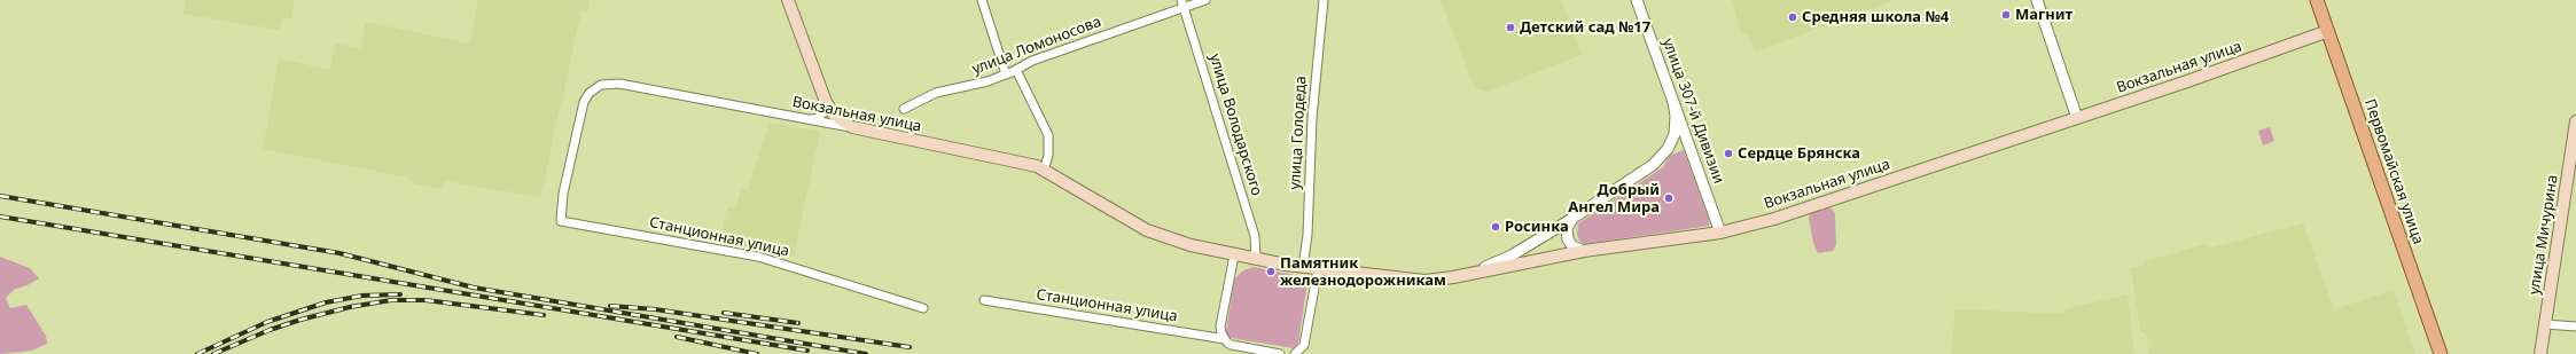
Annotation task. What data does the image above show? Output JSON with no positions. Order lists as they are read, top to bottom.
{
  "streets": {
    "main road": ["Вокзальная улица", "Первомайская улица", "улица Мичурина"],
    "street": [
      "улица Ломоносова",
      "улица 307-й Дивизии",
      "улица Володарского",
      "улица Голодеда",
      "Станционная улица"
    ]
  },
  "crossings": [
    ["улица Ломоносова", "улица Володарского"],
    ["Вокзальная улица", "улица 307-й Дивизии"],
    ["Вокзальная улица", "улица Володарского"],
    ["Вокзальная улица", "улица Голодеда"],
    ["Вокзальная улица", "Первомайская улица"],
    ["Вокзальная улица", "Станционная улица"]
  ],
  "places": [
    "Магнит",
    "Средняя школа №4",
    "Детский сад №17",
    "Сердце Брянска",
    "Добрый Ангел Мира",
    "Росинка",
    "Памятник железнодорожникам"
  ]
}
